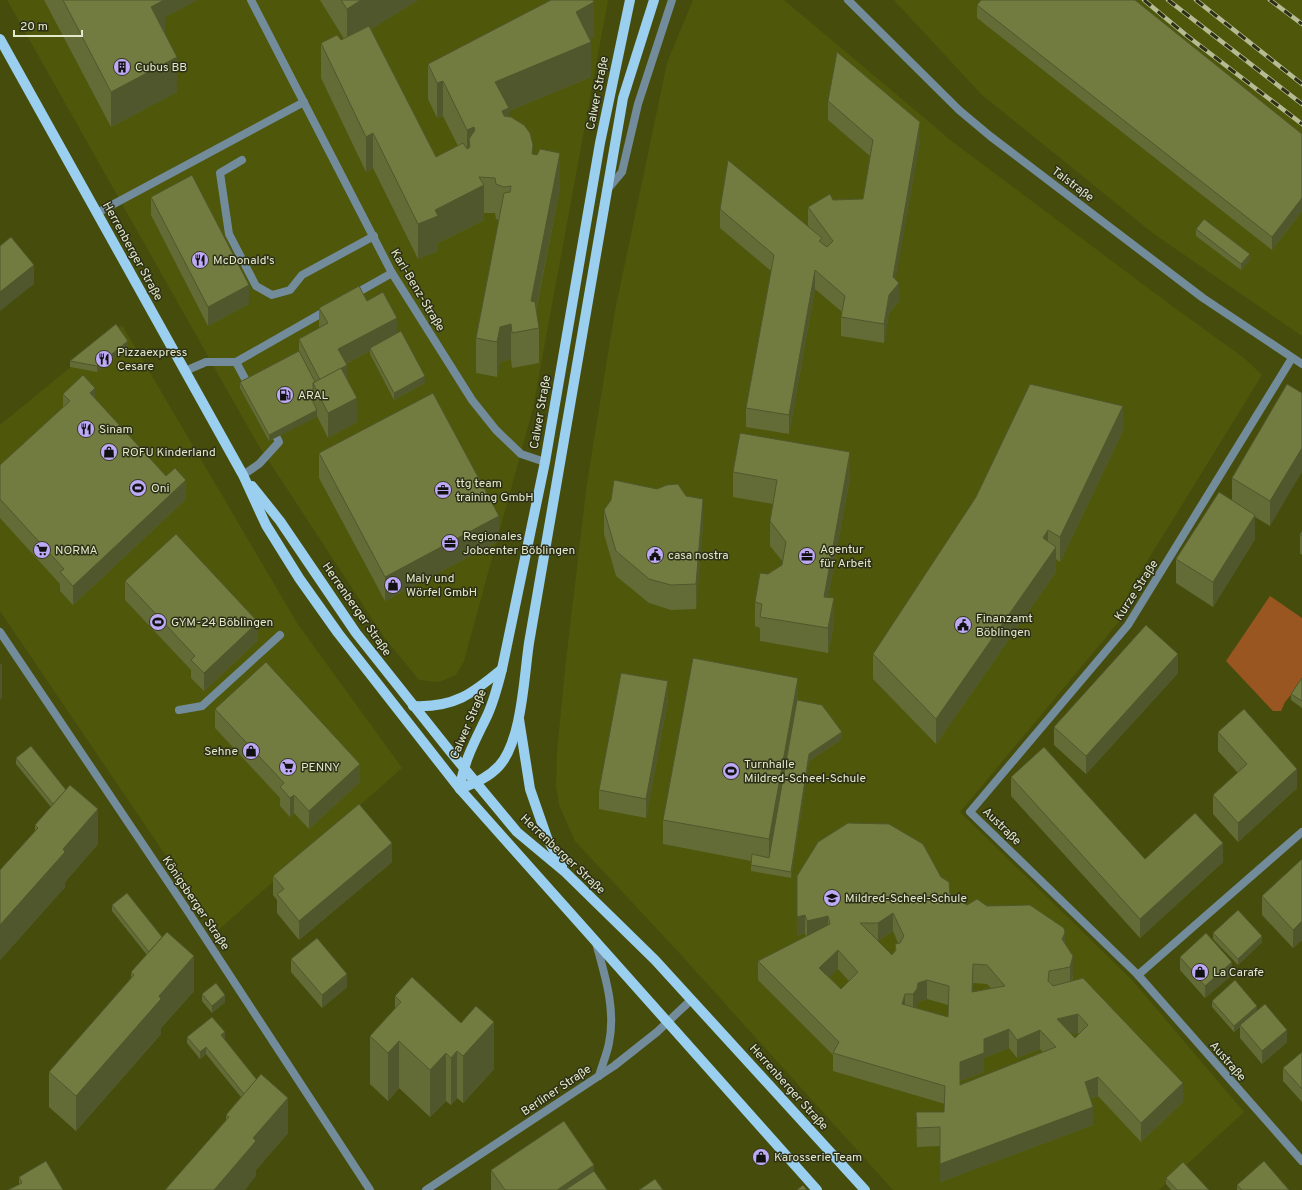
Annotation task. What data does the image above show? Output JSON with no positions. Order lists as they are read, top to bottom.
{
  "streets": {
    "main road": ["Calwer Straße", "Herrenberger Straße"],
    "street": [
      "Talstraße",
      "Karl-Benz-Straße",
      "Kurze Straße",
      "Austraße",
      "Königsberger Straße",
      "Berliner Straße"
    ]
  },
  "crossings": [
    ["Calwer Straße", "Herrenberger Straße"],
    ["Calwer Straße", "Karl-Benz-Straße"],
    ["Talstraße", "Kurze Straße"],
    ["Herrenberger Straße", "Berliner Straße"],
    ["Kurze Straße", "Austraße"]
  ],
  "places": {
    "building": ["Cubus BB"],
    "restaurant": ["McDonald's", "Pizzaexpress Cesare", "Sinam"],
    "fuel station": ["ARAL"],
    "shop": [
      "ROFU Kinderland",
      "Maly und Wörfel GmbH",
      "Sehne",
      "La Carafe",
      "Karosserie Team"
    ],
    "sports": ["Oni", "GYM-24 Böblingen", "Turnhalle Mildred-Scheel-Schule"],
    "office": ["ttg team training GmbH", "Regionales Jobcenter Böblingen", "Agentur für Arbeit"],
    "supermarket": ["NORMA", "PENNY"],
    "public building": ["casa nostra", "Finanzamt Böblingen"],
    "school or university": ["Mildred-Scheel-Schule"]
  },
  "scale_bar": "20 m"
}
